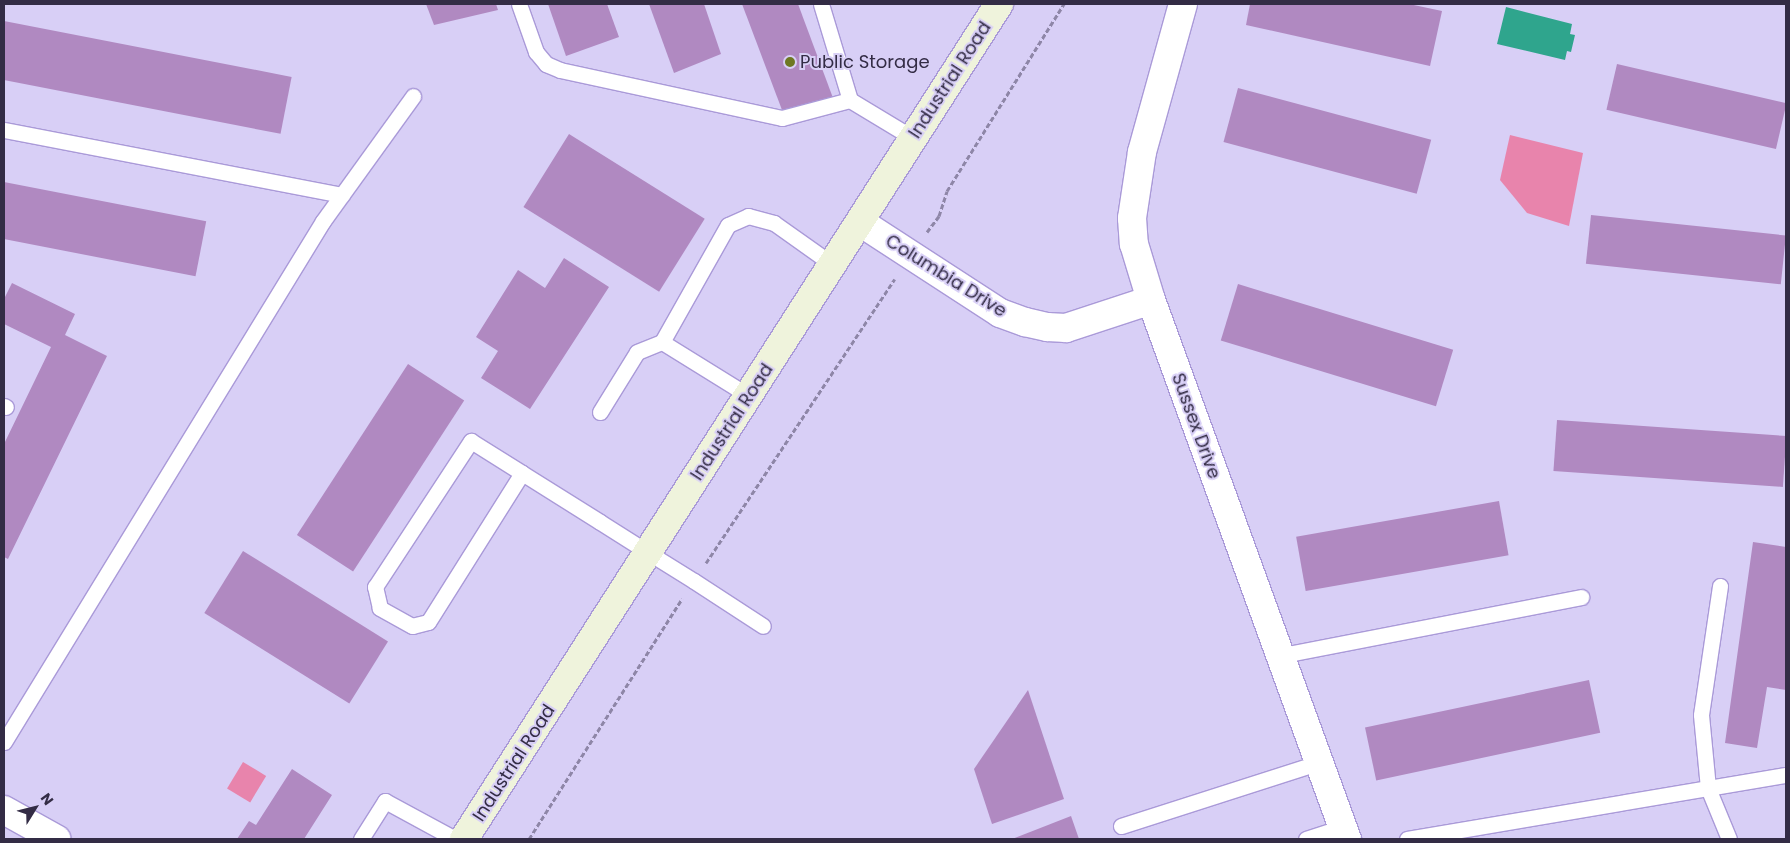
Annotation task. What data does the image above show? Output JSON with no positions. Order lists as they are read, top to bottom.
{
  "streets": {
    "main road": ["Industrial Road"],
    "street": ["Columbia Drive", "Sussex Drive"]
  },
  "crossings": [
    ["Industrial Road", "Columbia Drive"],
    ["Columbia Drive", "Sussex Drive"]
  ],
  "places": ["Public Storage"],
  "north": "top right"
}
